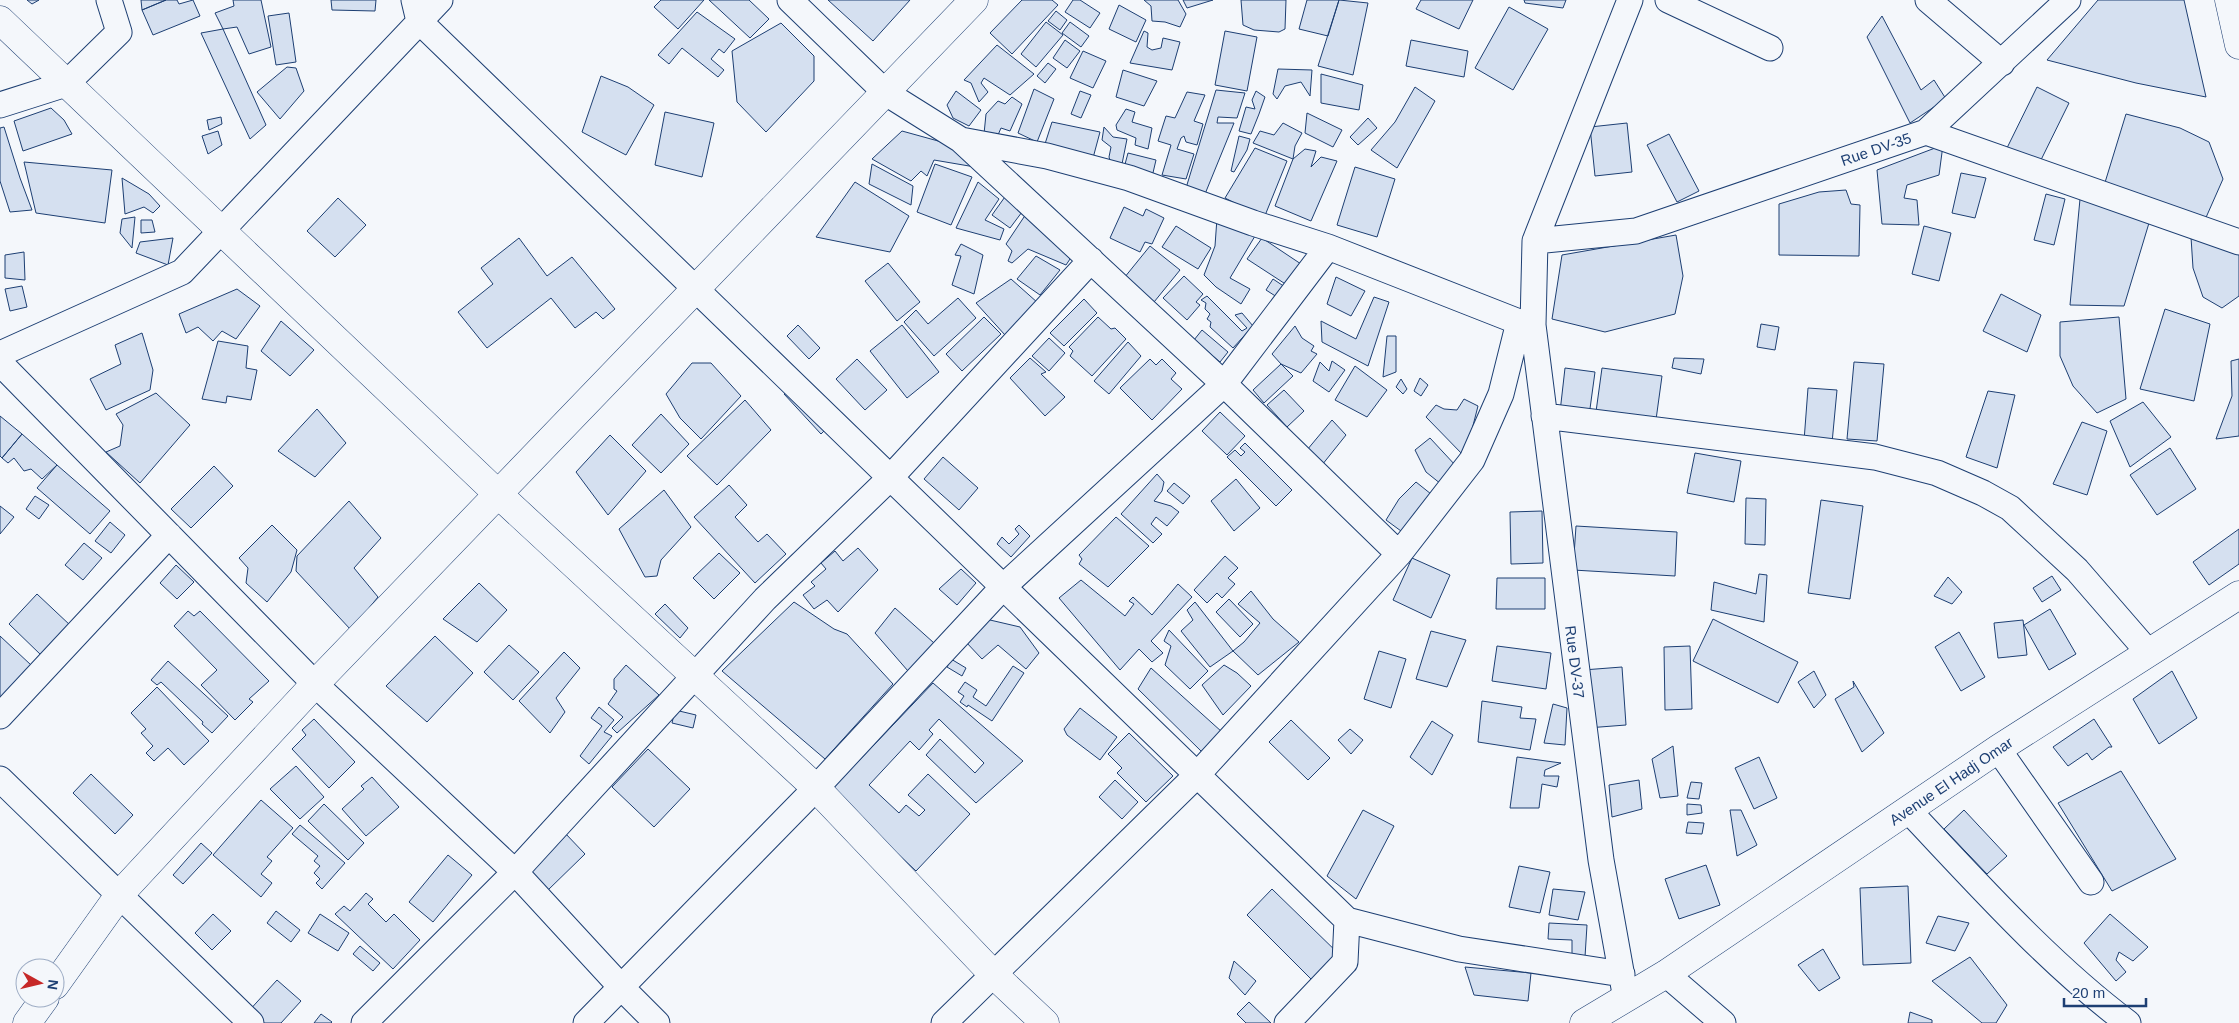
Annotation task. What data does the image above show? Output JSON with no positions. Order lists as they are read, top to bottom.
{
  "streets": {
    "street": ["Rue DV-35", "Rue DV-37", "Avenue El Hadj Omar"]
  },
  "crossings": [
    ["Rue DV-37", "Avenue El Hadj Omar"]
  ],
  "scale_bar": "20 m",
  "north": "right"
}
